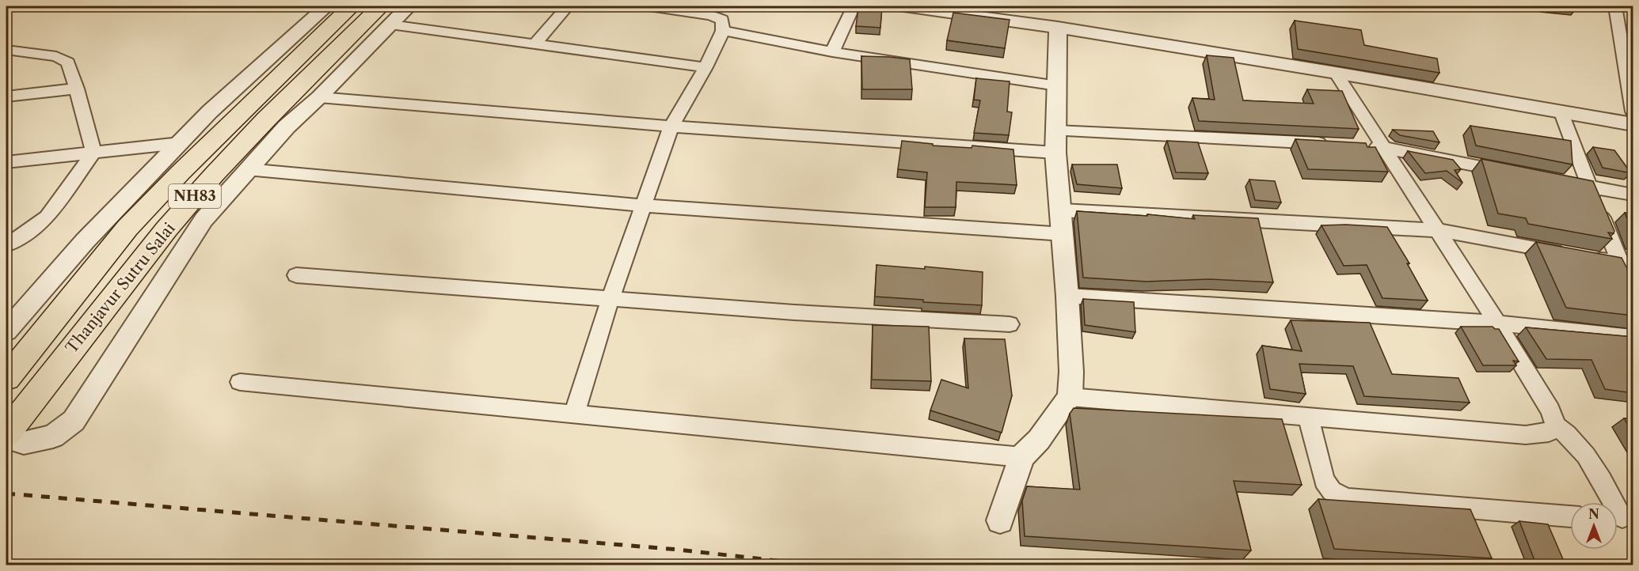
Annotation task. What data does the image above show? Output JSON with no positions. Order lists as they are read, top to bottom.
{
  "streets": {
    "highway": ["NH83", "Thanjavur Sutru Salai"]
  },
  "north": "top"
}
